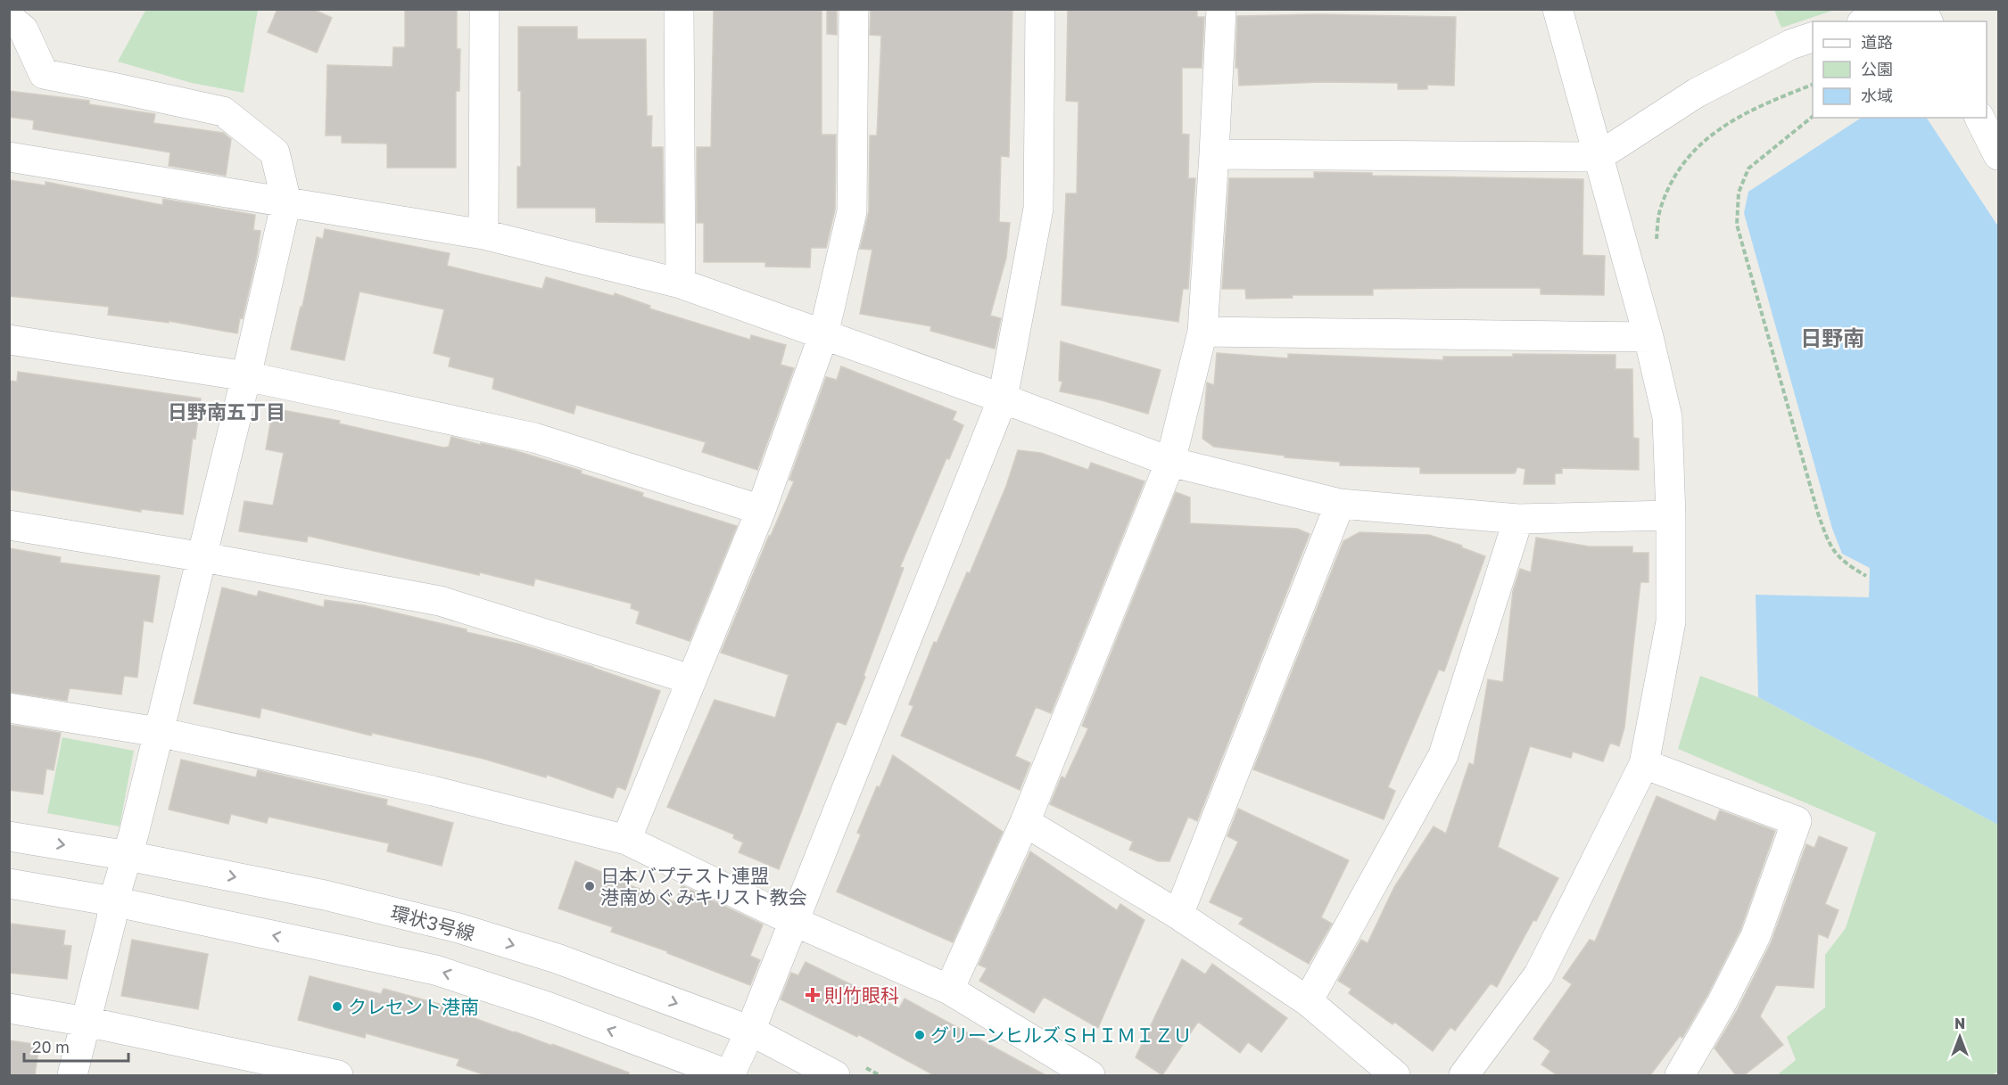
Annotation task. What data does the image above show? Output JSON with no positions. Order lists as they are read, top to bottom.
{
  "streets": {
    "street": ["環状3号線"]
  },
  "districts": ["日野南", "日野南五丁目"],
  "places": {
    "other": ["日本バプテスト連盟 港南めぐみキリスト教会", "クレセント港南", "グリーンヒルズＳＨＩＭＩＺＵ"],
    "health": ["則竹眼科"]
  },
  "legend": ["道路", "公園", "水域"],
  "scale_bar": "20 m",
  "north": "top"
}
